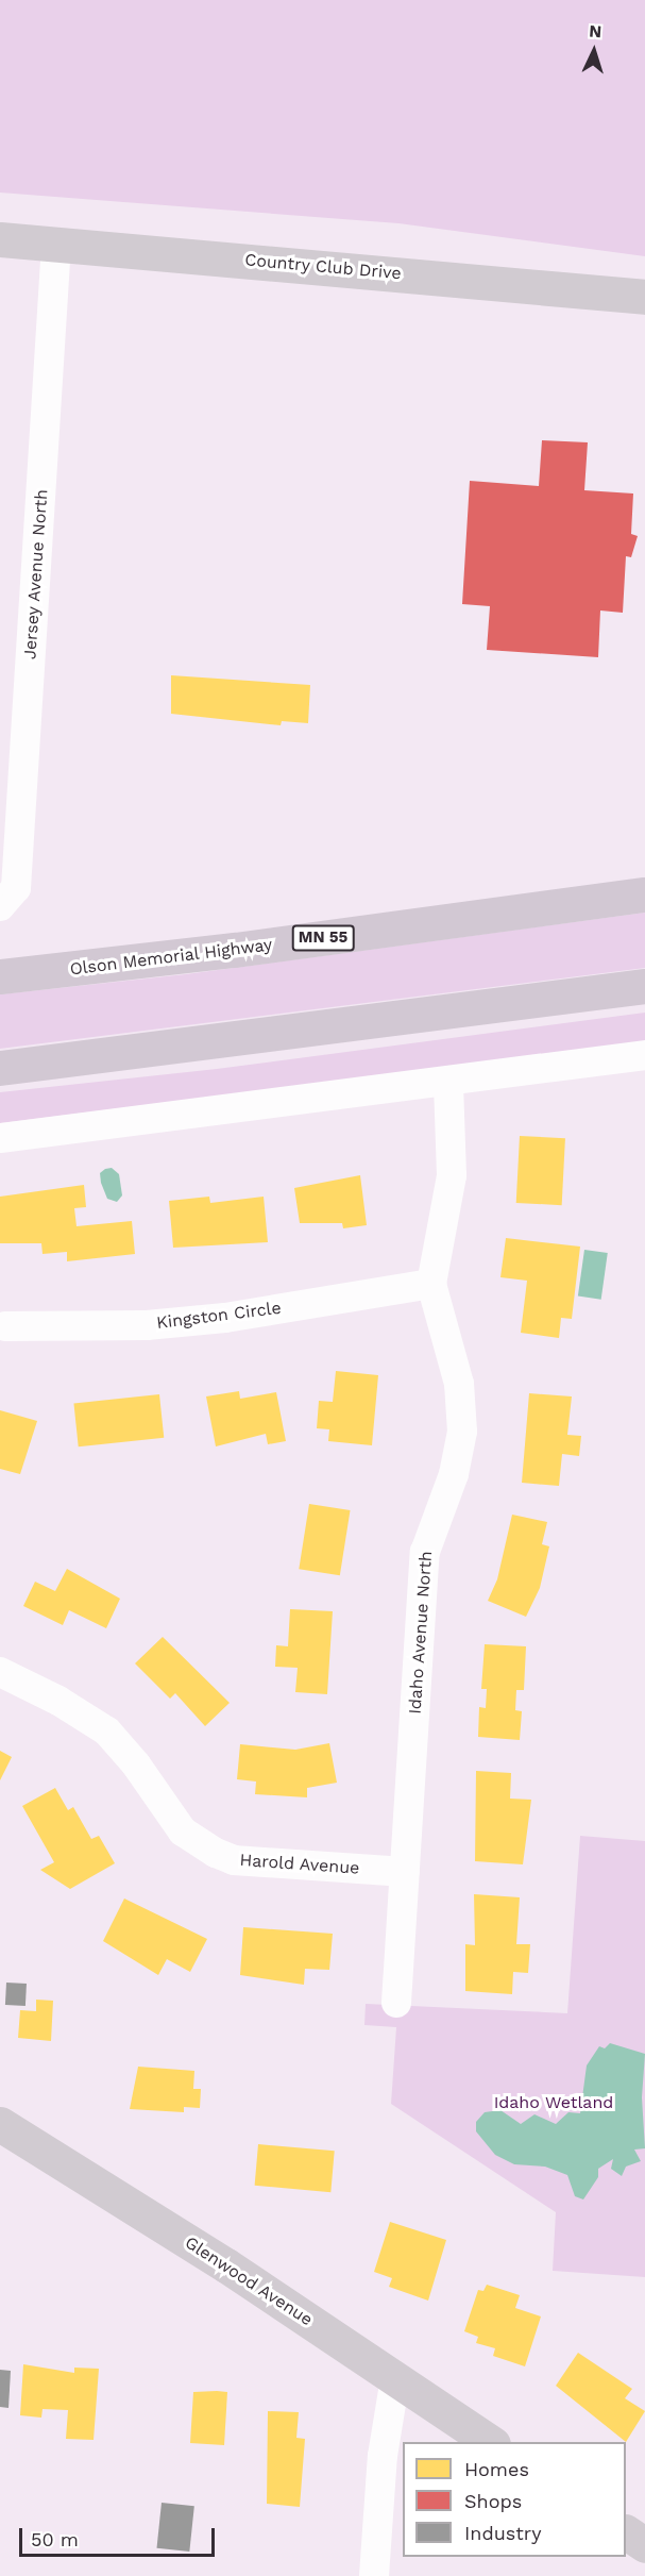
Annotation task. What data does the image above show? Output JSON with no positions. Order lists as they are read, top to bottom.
{
  "streets": {
    "highway": ["MN 55", "Olson Memorial Highway"],
    "street": [
      "Country Club Drive",
      "Jersey Avenue North",
      "Kingston Circle",
      "Idaho Avenue North",
      "Harold Avenue",
      "Glenwood Avenue"
    ]
  },
  "crossings": [
    ["Country Club Drive", "Jersey Avenue North"],
    ["Kingston Circle", "Idaho Avenue North"],
    ["Idaho Avenue North", "Harold Avenue"]
  ],
  "parks": ["Idaho Wetland"],
  "legend": ["Homes", "Shops", "Industry"],
  "scale_bar": "50 m",
  "north": "top"
}
